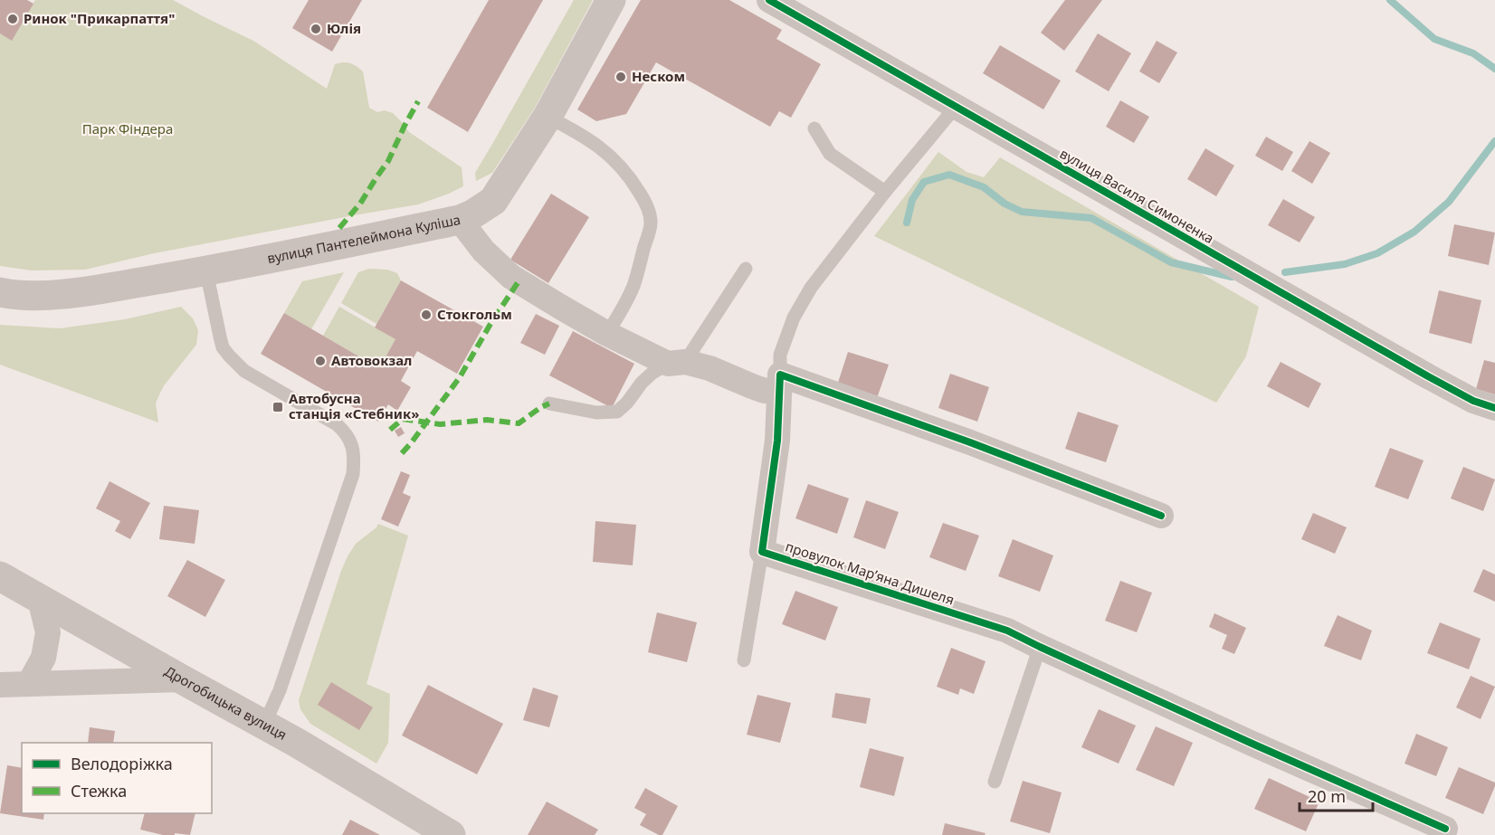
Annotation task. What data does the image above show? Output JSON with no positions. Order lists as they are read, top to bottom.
{
  "streets": {
    "street": [
      "вулиця Василя Симоненка",
      "вулиця Пантелеймона Куліша",
      "провулок Марʼяна Дишеля",
      "Дрогобицька вулиця"
    ]
  },
  "parks": ["Парк Фіндера"],
  "places": {
    "other": [
      "Ринок \"Прикарпаття\"",
      "Юлія",
      "Неском",
      "Стокгольм",
      "Автовокзал"
    ],
    "transit": ["Автобусна станція «Стебник»"]
  },
  "legend": ["Велодоріжка", "Стежка"],
  "scale_bar": "20 m"
}
